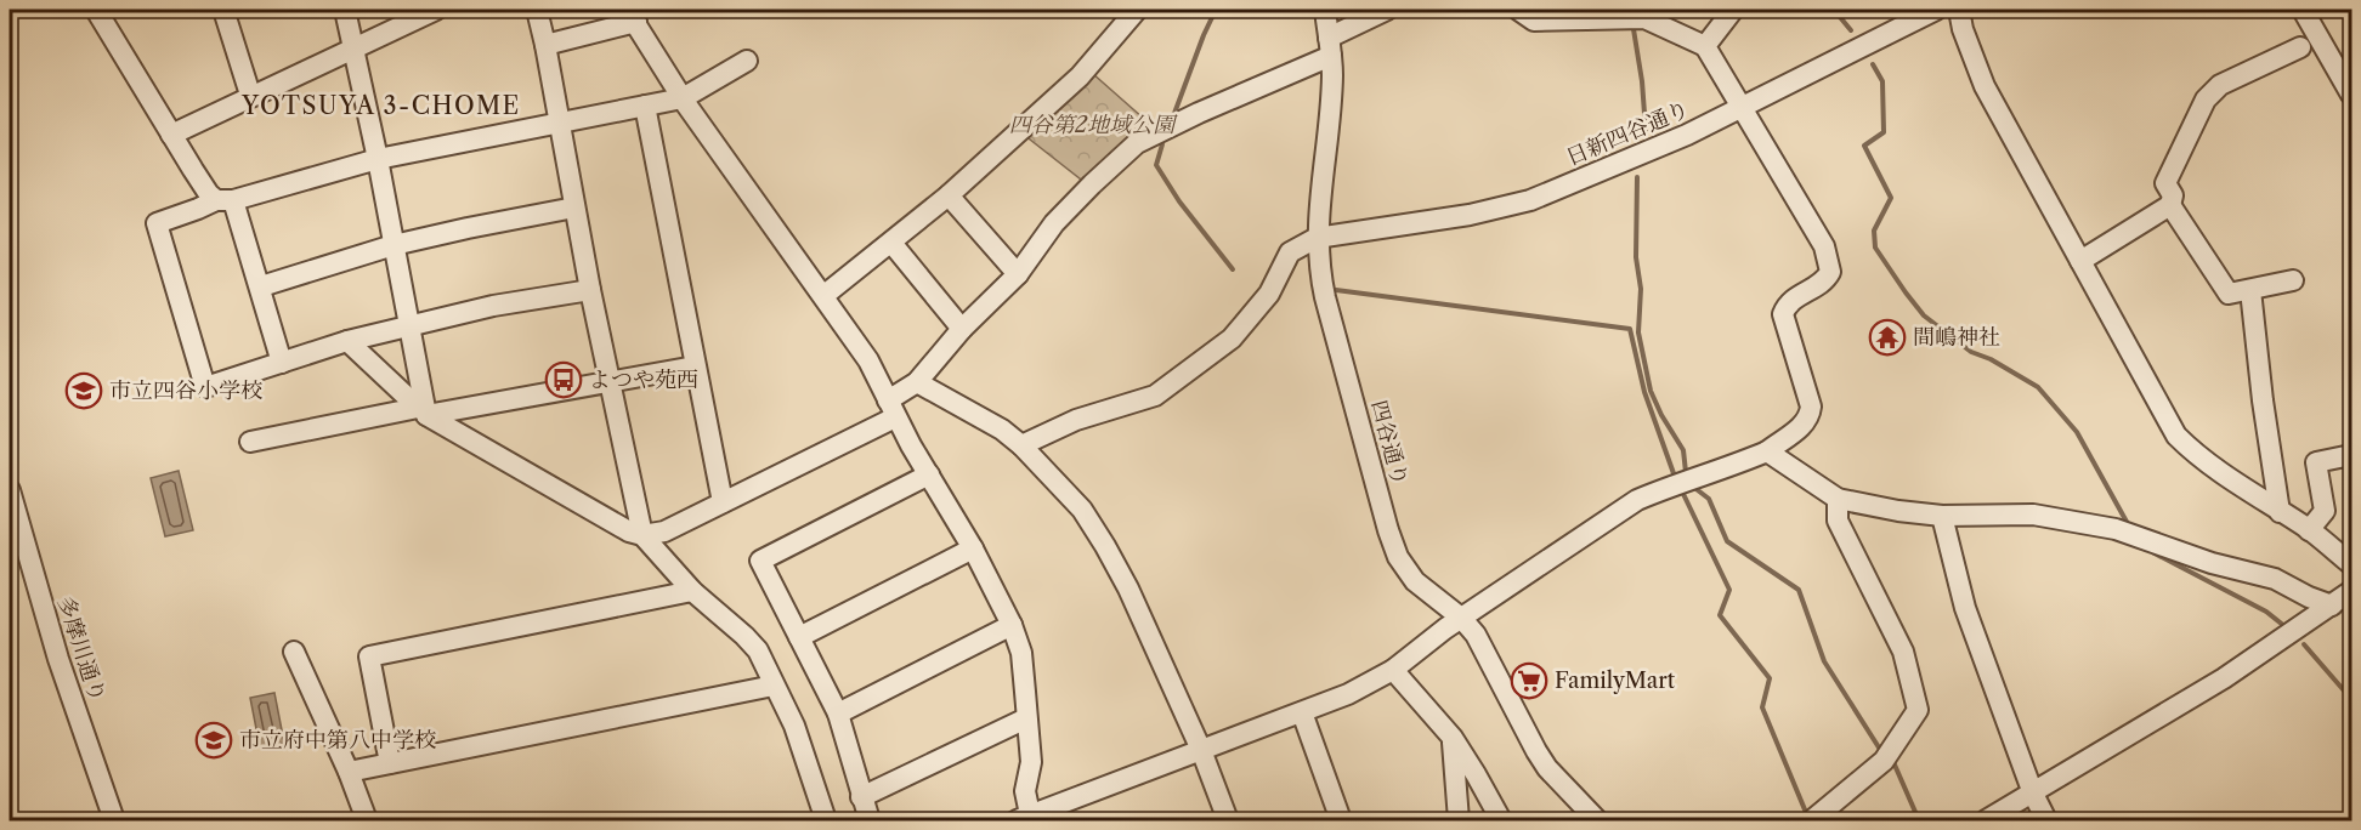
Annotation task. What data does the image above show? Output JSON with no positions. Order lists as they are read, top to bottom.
{
  "streets": {
    "street": ["日新四谷通り", "四谷通り", "多摩川通り"]
  },
  "crossings": [
    ["日新四谷通り", "四谷通り"]
  ],
  "districts": ["YOTSUYA 3-CHOME"],
  "parks": ["四谷第2地域公園"],
  "places": {
    "temple": ["間嶋神社"],
    "bus stop": ["よつや苑西"],
    "school or university": ["市立四谷小学校", "市立府中第八中学校"],
    "supermarket": ["FamilyMart"]
  }
}
